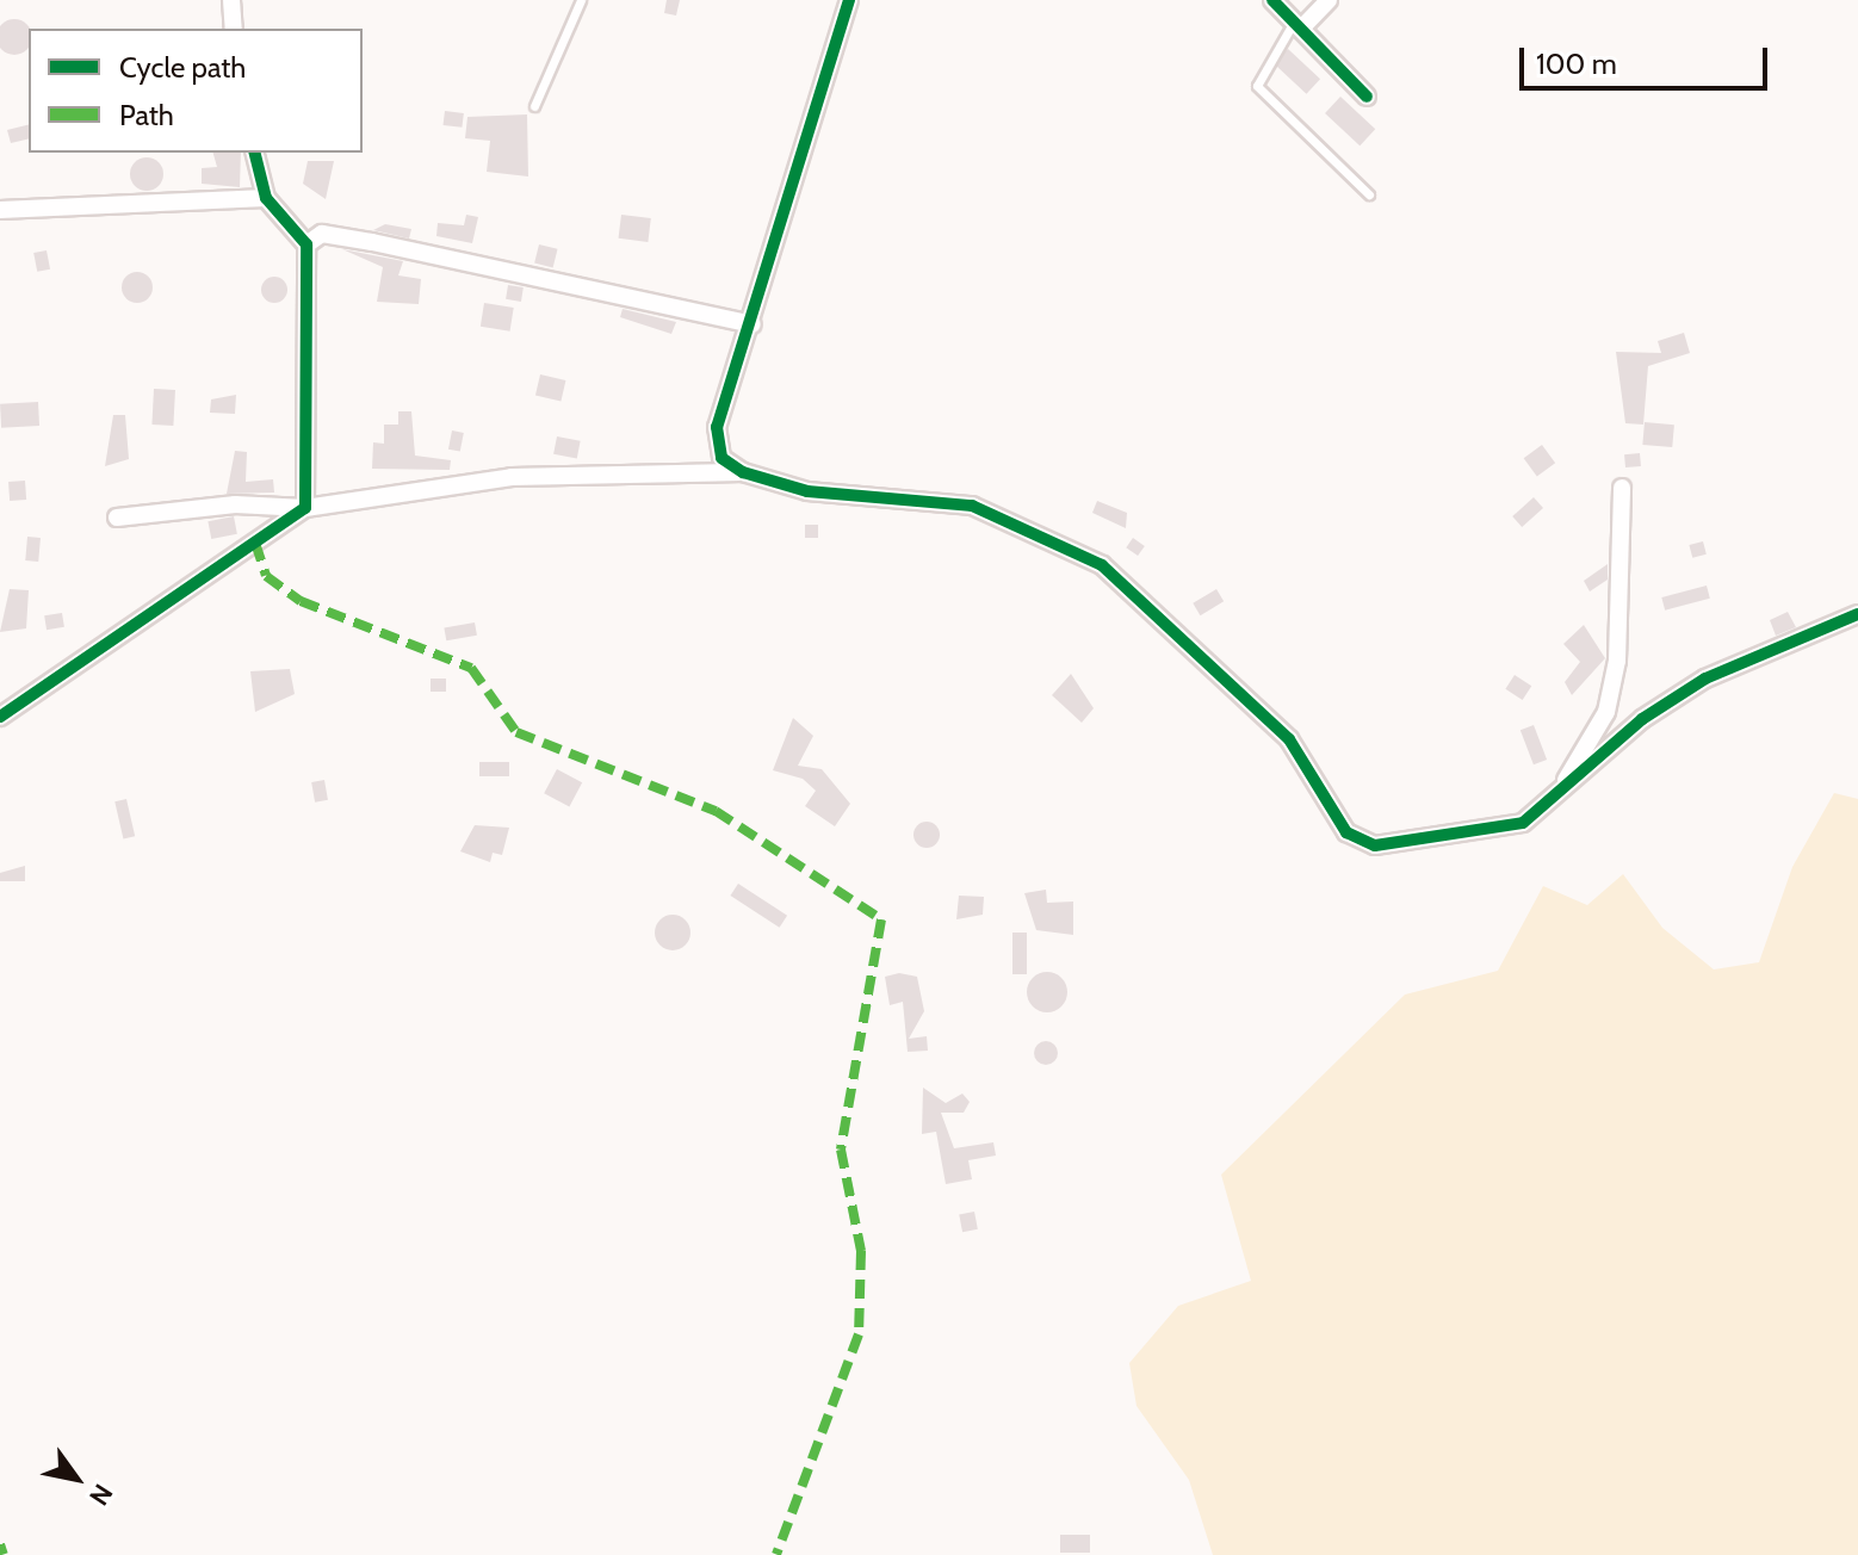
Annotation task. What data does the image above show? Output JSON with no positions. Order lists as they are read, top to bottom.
{
  "legend": ["Cycle path", "Path"],
  "scale_bar": "100 m",
  "north": "bottom right"
}
